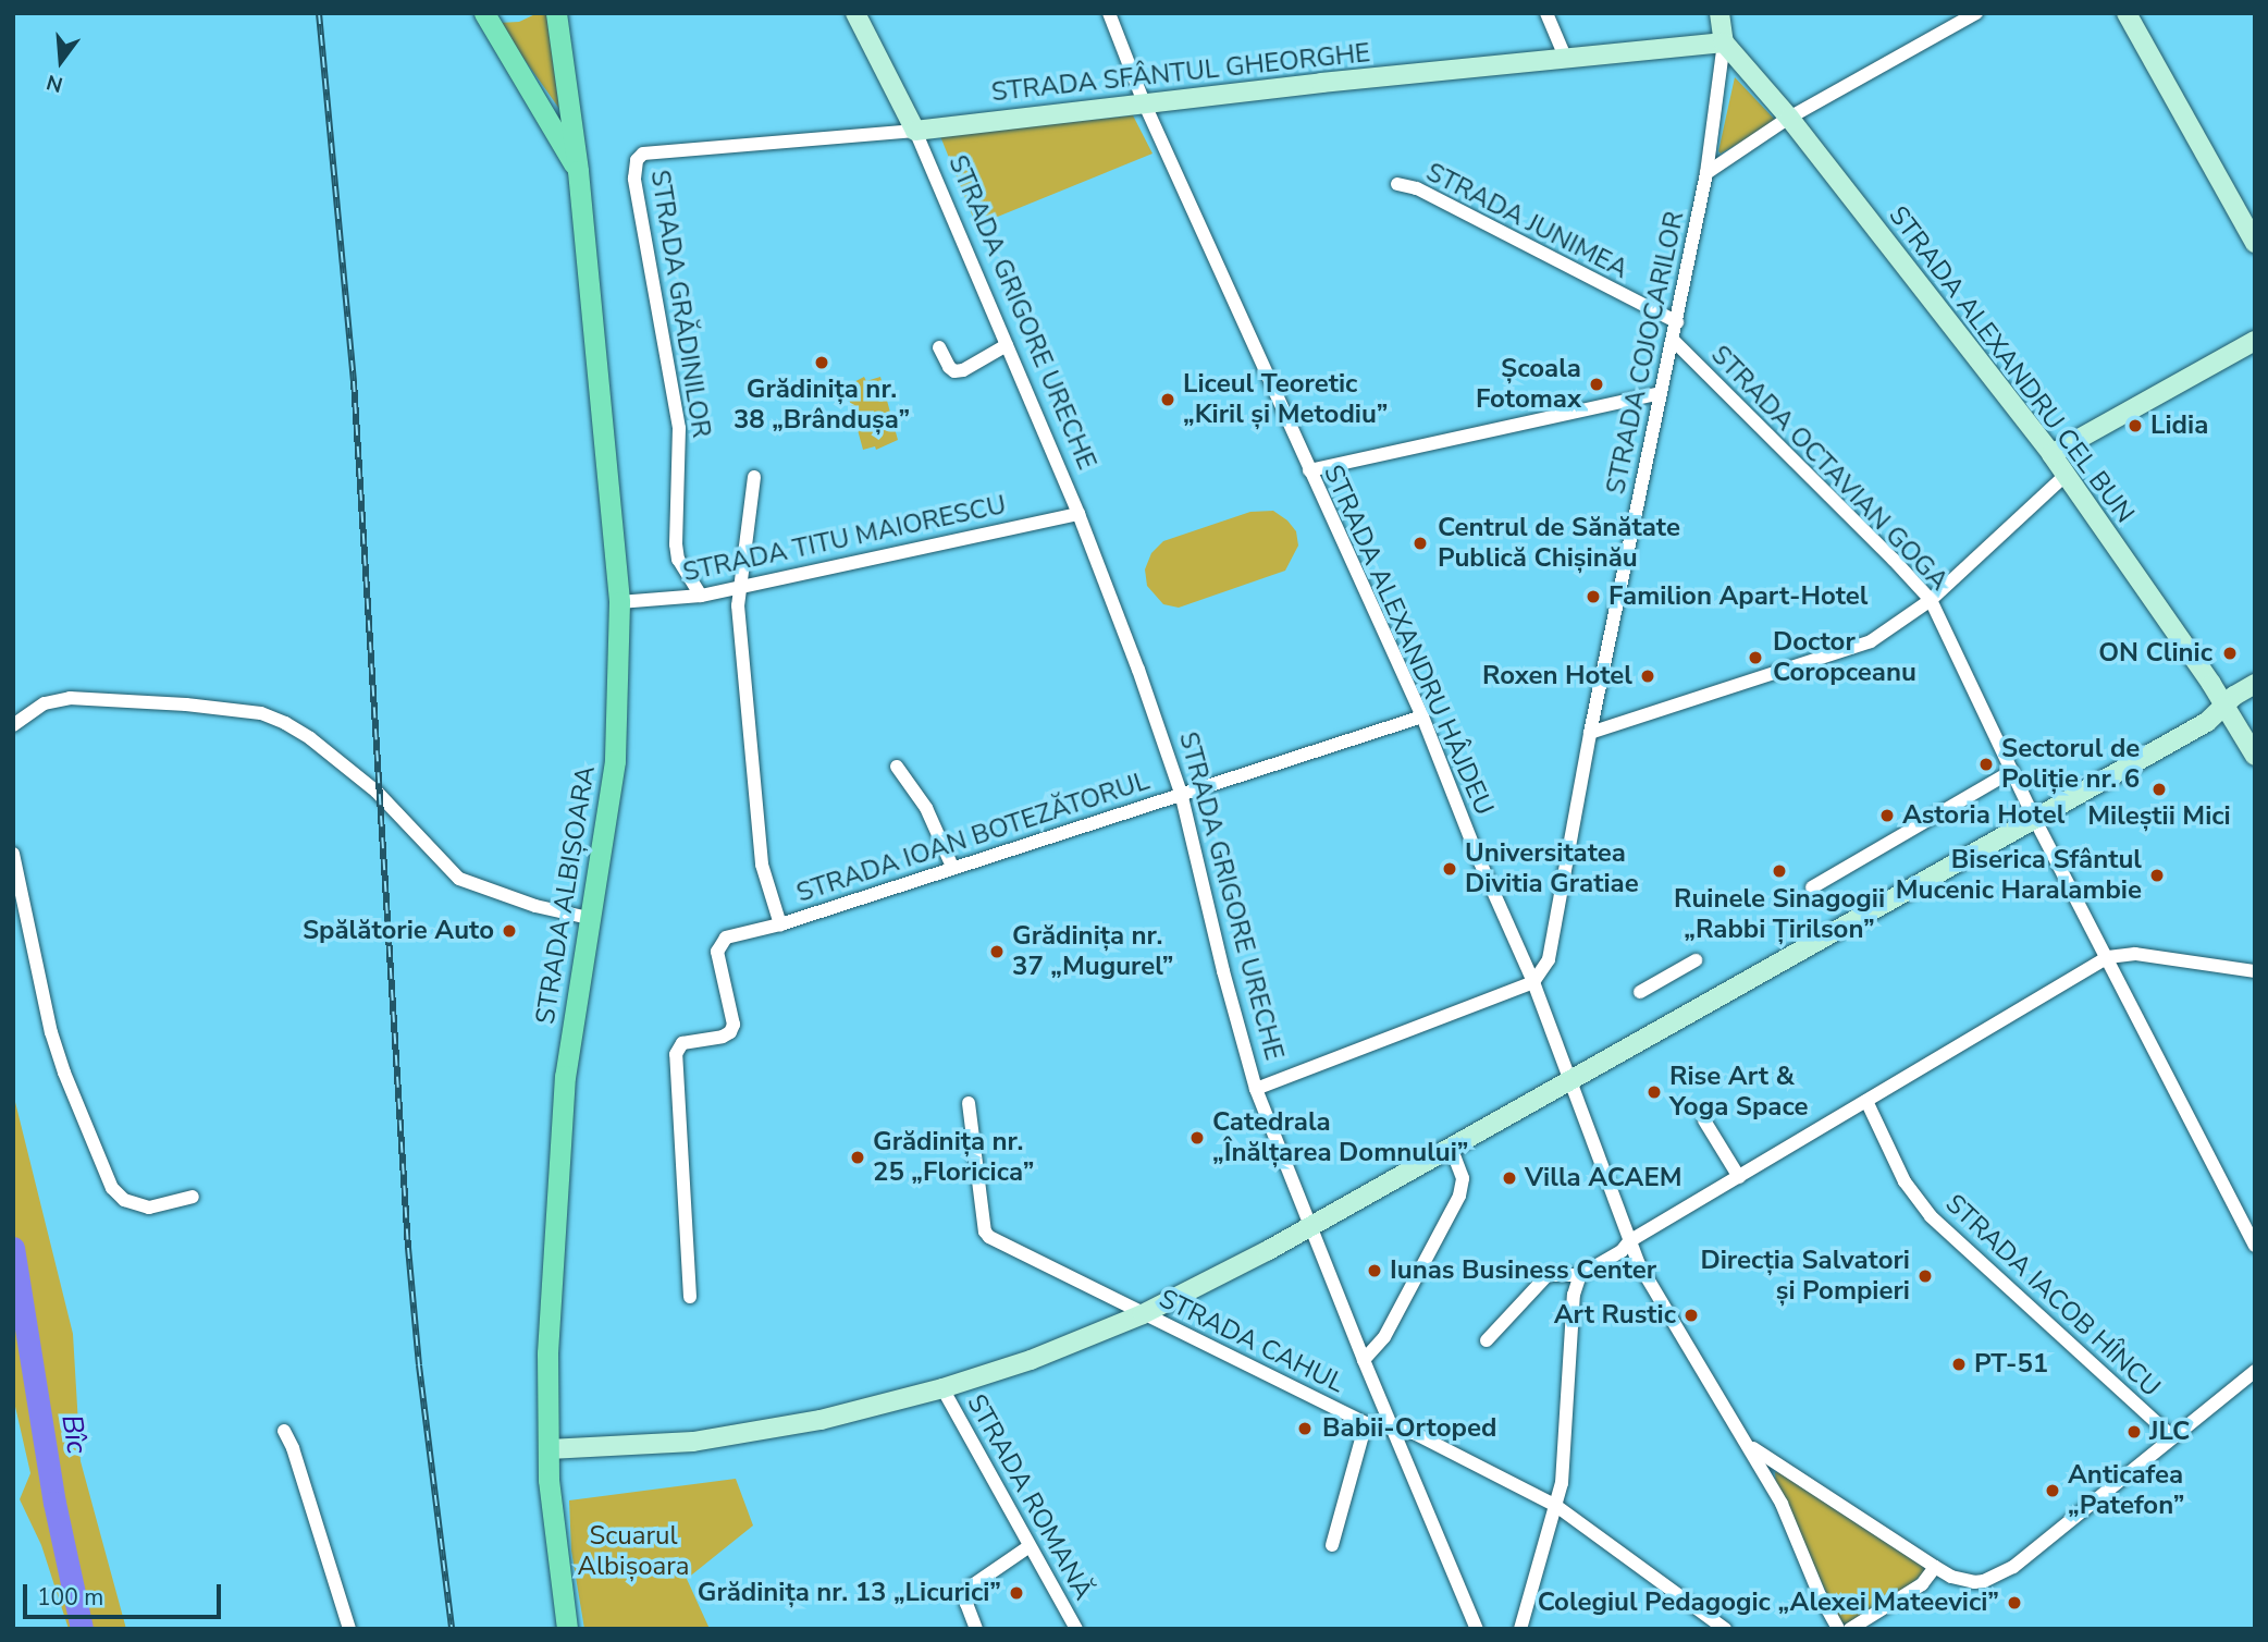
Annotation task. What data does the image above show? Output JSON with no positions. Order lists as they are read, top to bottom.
{
  "streets": {
    "main road": [
      "STRADA SFÂNTUL GHEORGHE",
      "STRADA GRIGORE URECHE",
      "STRADA ALEXANDRU CEL BUN",
      "STRADA ALBIȘOARA"
    ],
    "street": [
      "STRADA JUNIMEA",
      "STRADA GRĂDINILOR",
      "STRADA COJOCARILOR",
      "STRADA OCTAVIAN GOGA",
      "STRADA TITU MAIORESCU",
      "STRADA ALEXANDRU HÂJDEU",
      "STRADA IOAN BOTEZĂTORUL",
      "STRADA IACOB HÎNCU",
      "STRADA CAHUL",
      "STRADA ROMANĂ"
    ]
  },
  "crossings": [
    ["STRADA SFÂNTUL GHEORGHE", "STRADA GRĂDINILOR"],
    ["STRADA SFÂNTUL GHEORGHE", "STRADA GRIGORE URECHE"],
    ["STRADA SFÂNTUL GHEORGHE", "STRADA COJOCARILOR"],
    ["STRADA SFÂNTUL GHEORGHE", "STRADA ALEXANDRU CEL BUN"],
    ["STRADA SFÂNTUL GHEORGHE", "STRADA ALEXANDRU HÂJDEU"],
    ["STRADA JUNIMEA", "STRADA COJOCARILOR"],
    ["STRADA GRĂDINILOR", "STRADA TITU MAIORESCU"],
    ["STRADA GRIGORE URECHE", "STRADA TITU MAIORESCU"],
    ["STRADA GRIGORE URECHE", "STRADA IOAN BOTEZĂTORUL"],
    ["STRADA GRIGORE URECHE", "STRADA CAHUL"],
    ["STRADA COJOCARILOR", "STRADA ALEXANDRU CEL BUN"],
    ["STRADA COJOCARILOR", "STRADA OCTAVIAN GOGA"],
    ["STRADA COJOCARILOR", "STRADA ALEXANDRU HÂJDEU"],
    ["STRADA TITU MAIORESCU", "STRADA ALBIȘOARA"],
    ["STRADA ALEXANDRU HÂJDEU", "STRADA IOAN BOTEZĂTORUL"],
    ["STRADA ALEXANDRU HÂJDEU", "STRADA IACOB HÎNCU"]
  ],
  "water": ["Bîc"],
  "parks": ["Scuarul Albișoara"],
  "places": [
    "Grădinița nr. 38 „Brândușa”",
    "Școala Fotomax",
    "Liceul Teoretic „Kiril și Metodiu”",
    "Lidia",
    "Centrul de Sănătate Publică Chișinău",
    "Familion Apart-Hotel",
    "ON Clinic",
    "Doctor Coropceanu",
    "Roxen Hotel",
    "Sectorul de Poliție nr. 6",
    "Mileștii Mici",
    "Astoria Hotel",
    "Universitatea Divitia Gratiae",
    "Ruinele Sinagogii „Rabbi Țirilson”",
    "Biserica Sfântul Mucenic Haralambie",
    "Spălătorie Auto",
    "Grădinița nr. 37 „Mugurel”",
    "Rise Art & Yoga Space",
    "Catedrala „Înălțarea Domnului”",
    "Grădinița nr. 25 „Floricica”",
    "Villa ACAEM",
    "Iunas Business Center",
    "Direcția Salvatori și Pompieri",
    "Art Rustic",
    "PT-51",
    "Babii-Ortoped",
    "JLC",
    "Anticafea „Patefon”",
    "Grădinița nr. 13 „Licurici”",
    "Colegiul Pedagogic „Alexei Mateevici”"
  ],
  "scale_bar": "100 m",
  "north": "bottom"
}
